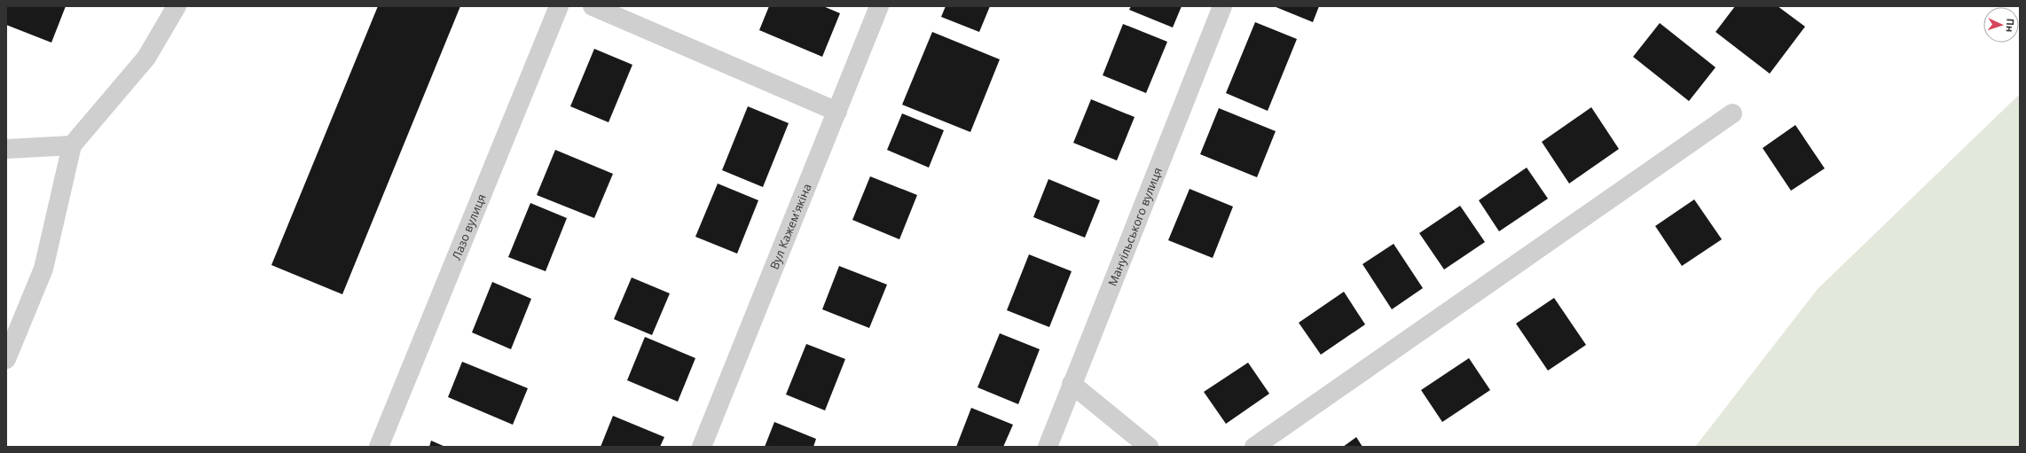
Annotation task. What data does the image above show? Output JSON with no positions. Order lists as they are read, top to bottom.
{
  "streets": {
    "street": ["Мануільського вулиця", "Лазо вулиця", "Вул Кажем'якіна"]
  },
  "north": "right"
}
